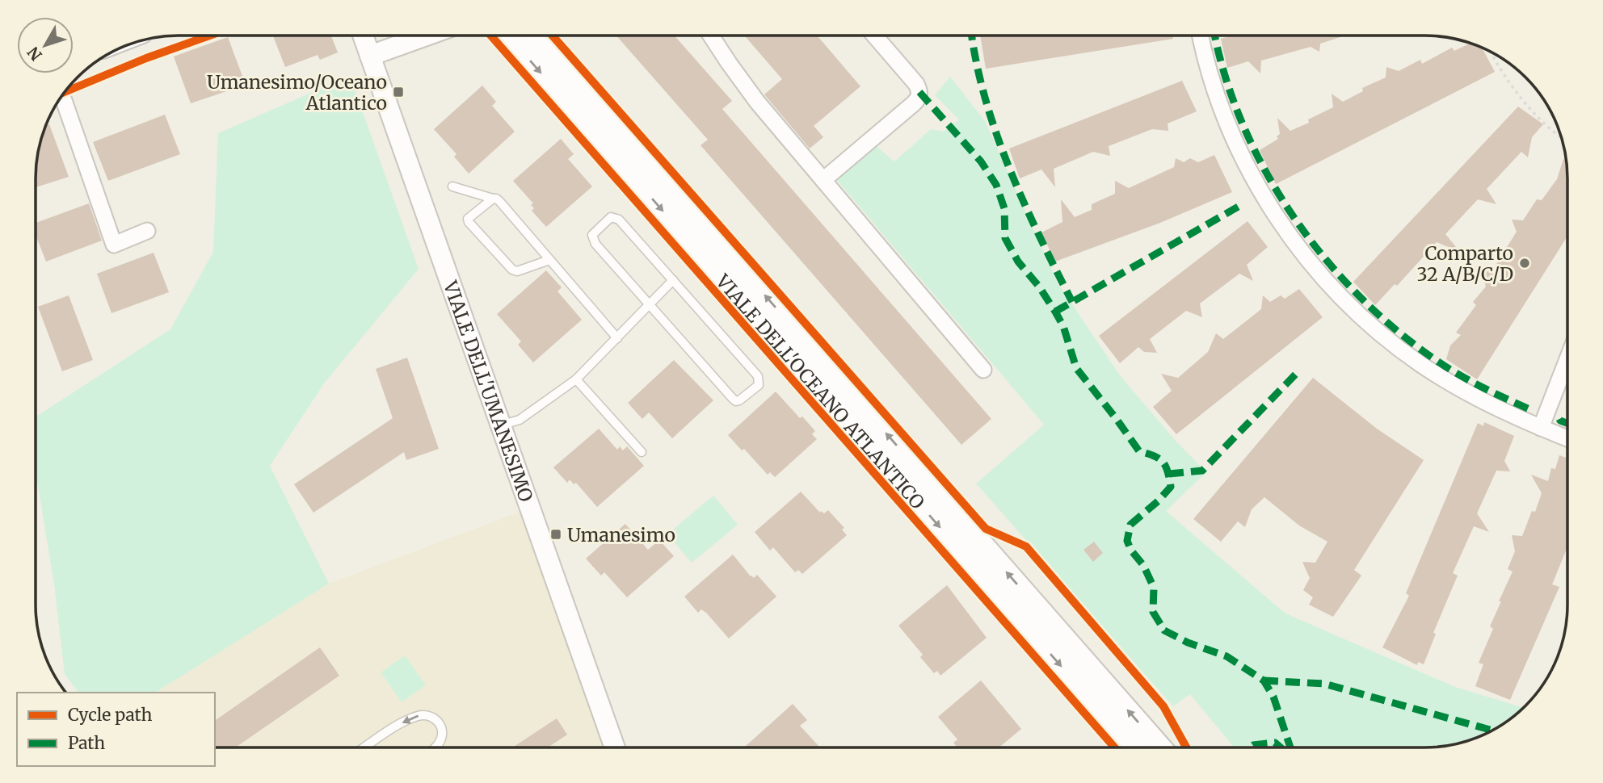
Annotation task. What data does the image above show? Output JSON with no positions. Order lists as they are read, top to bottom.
{
  "streets": {
    "main road": ["VIALE DELL'OCEANO ATLANTICO"],
    "street": ["VIALE DELL'UMANESIMO"]
  },
  "places": {
    "transit": ["Umanesimo/Oceano Atlantico", "Umanesimo"],
    "other": ["Comparto 32 A/B/C/D"]
  },
  "legend": ["Cycle path", "Path"],
  "north": "bottom left"
}
